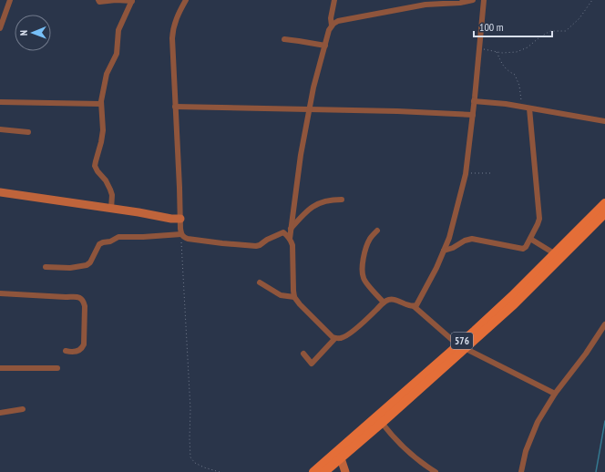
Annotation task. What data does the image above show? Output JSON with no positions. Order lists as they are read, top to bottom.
{
  "streets": {
    "main road": ["576"]
  },
  "scale_bar": "100 m",
  "north": "left"
}
